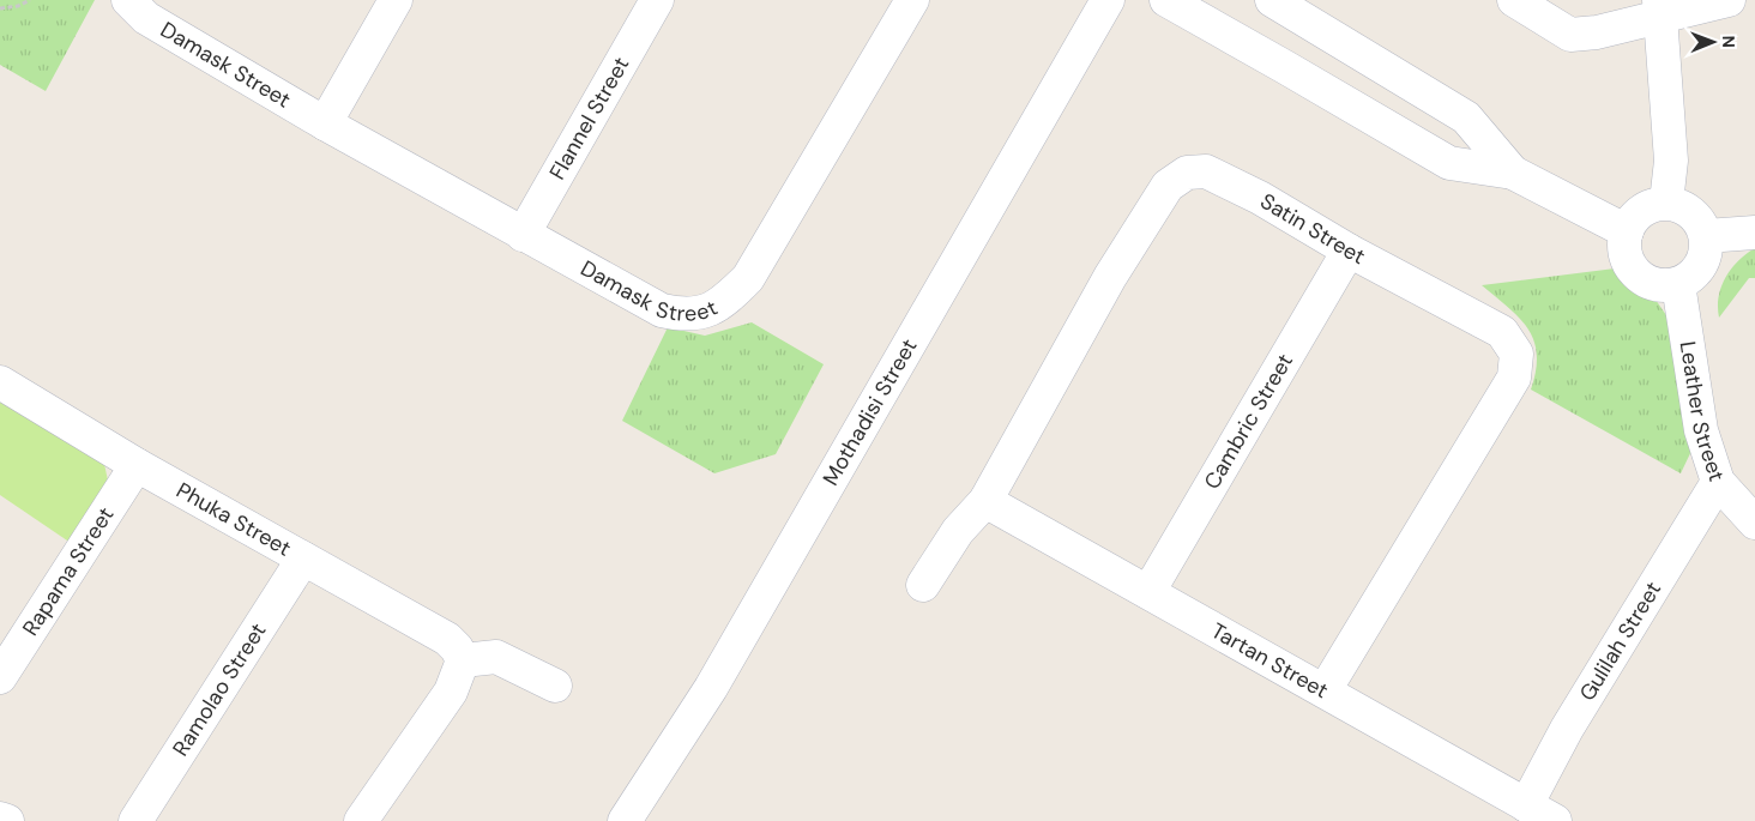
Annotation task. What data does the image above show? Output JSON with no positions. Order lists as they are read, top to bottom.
{
  "streets": {
    "street": [
      "Damask Street",
      "Flannel Street",
      "Satin Street",
      "Leather Street",
      "Mothadisi Street",
      "Cambric Street",
      "Phuka Street",
      "Rapama Street",
      "Gulilah Street",
      "Tartan Street",
      "Ramolao Street"
    ]
  },
  "crossings": [
    ["Damask Street", "Flannel Street"],
    ["Satin Street", "Cambric Street"],
    ["Satin Street", "Tartan Street"],
    ["Leather Street", "Gulilah Street"],
    ["Cambric Street", "Tartan Street"],
    ["Phuka Street", "Rapama Street"],
    ["Phuka Street", "Ramolao Street"],
    ["Gulilah Street", "Tartan Street"]
  ],
  "north": "right"
}
